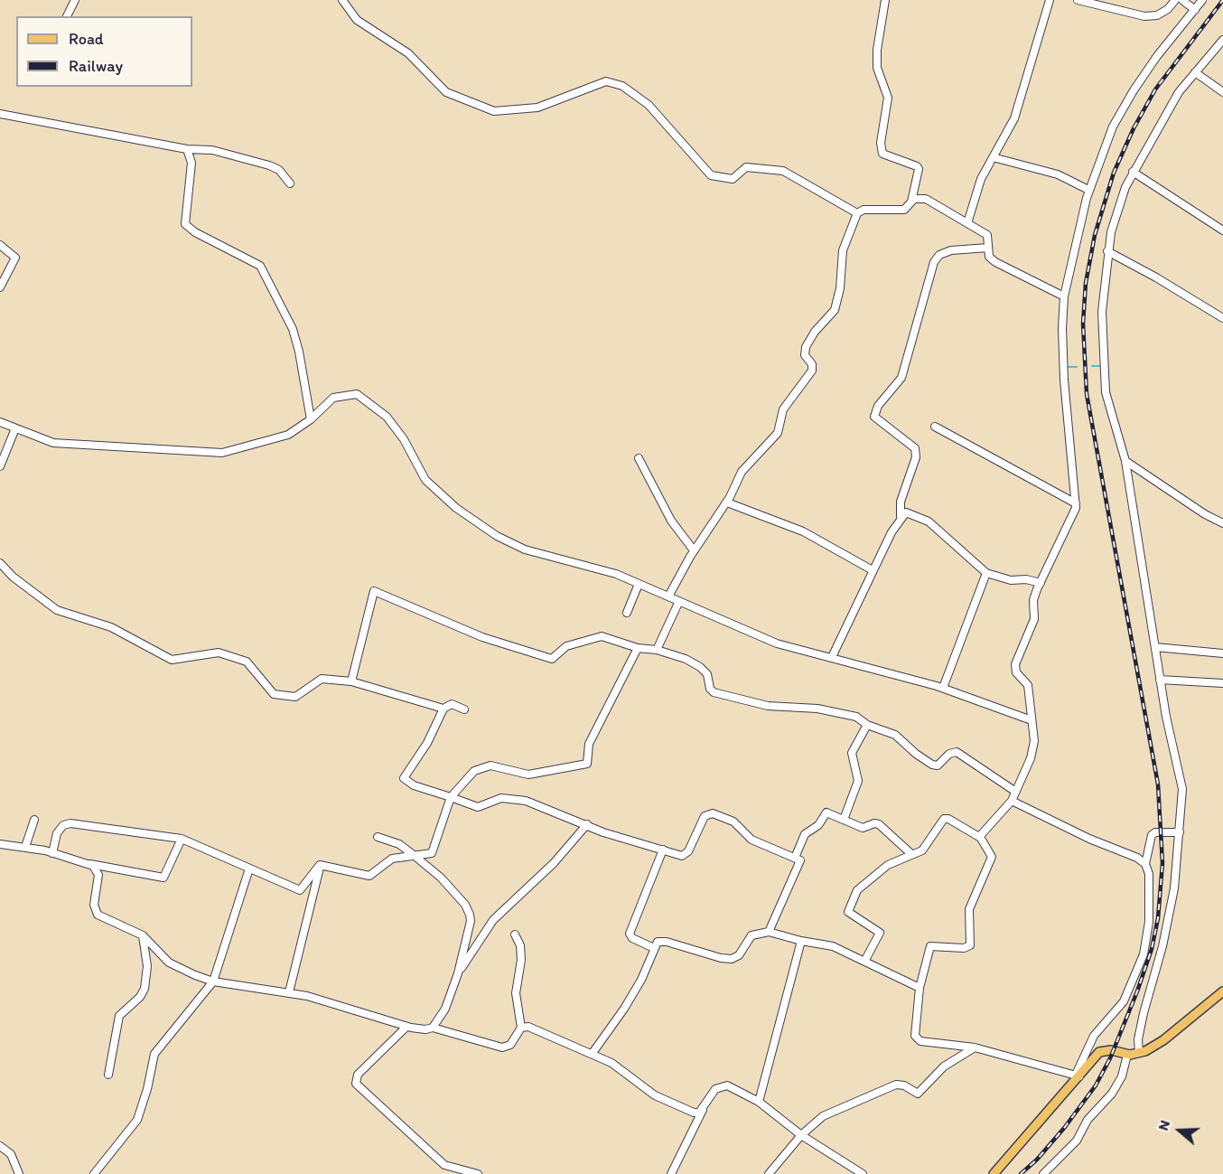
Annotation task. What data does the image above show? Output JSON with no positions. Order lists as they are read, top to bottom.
{
  "legend": ["Road", "Railway"],
  "north": "left"
}
